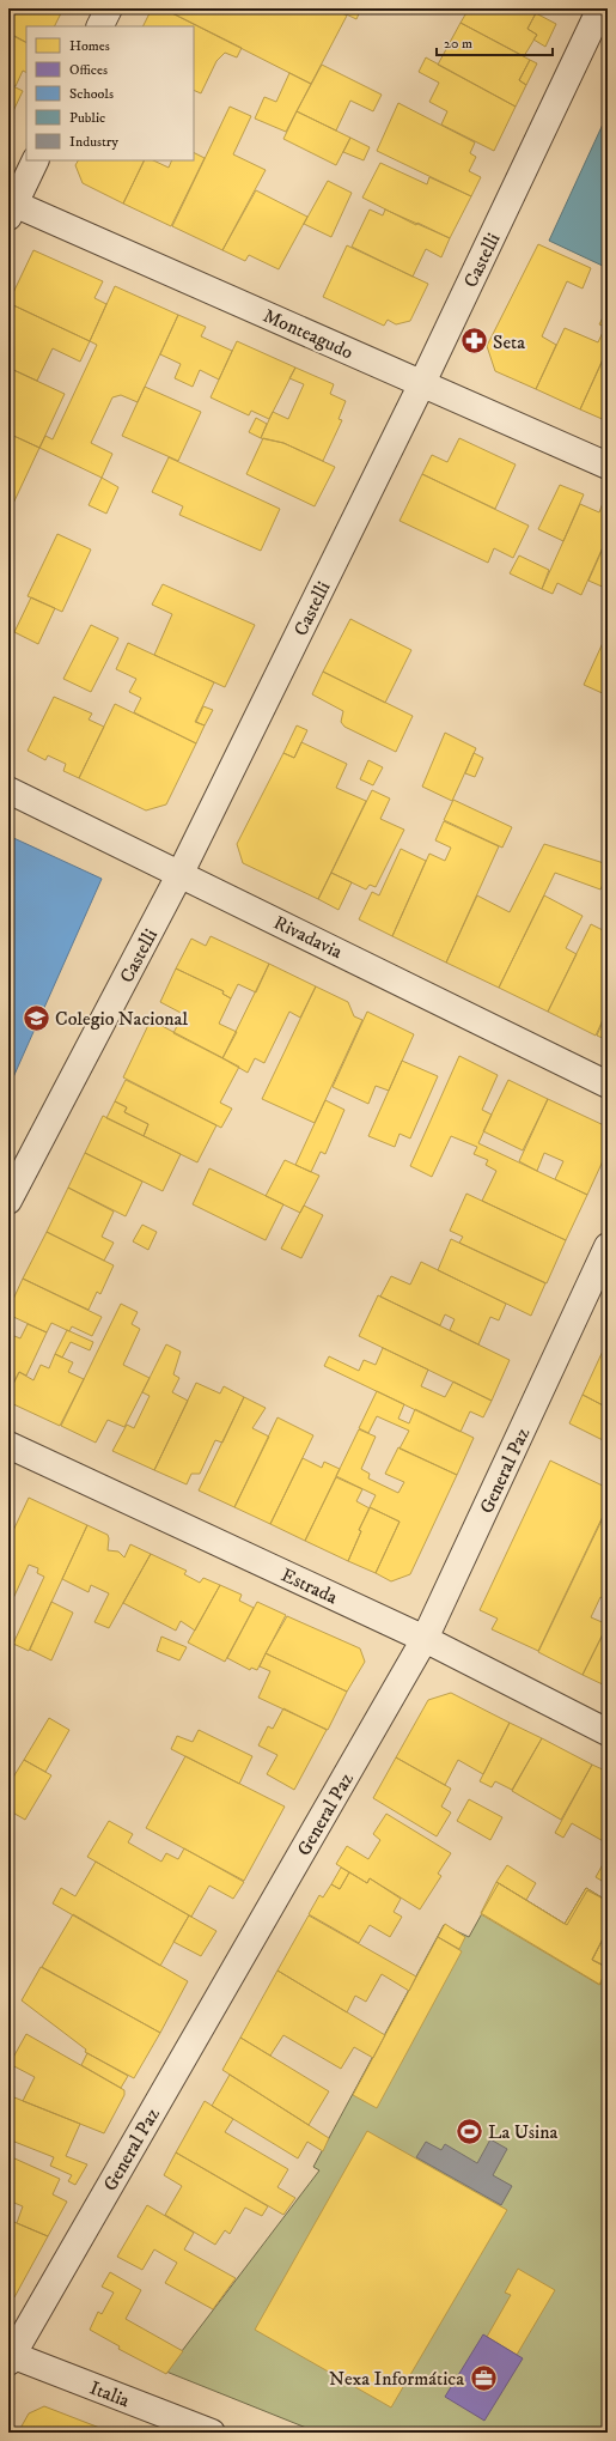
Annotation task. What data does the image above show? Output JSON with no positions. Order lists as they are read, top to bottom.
{
  "streets": {
    "street": [
      "Castelli",
      "Monteagudo",
      "Rivadavia",
      "General Paz",
      "Estrada",
      "Italia"
    ]
  },
  "crossings": [
    ["Castelli", "Monteagudo"],
    ["Castelli", "Rivadavia"],
    ["General Paz", "Estrada"],
    ["General Paz", "Italia"]
  ],
  "places": {
    "pharmacy": ["Seta"],
    "school or university": ["Colegio Nacional"],
    "sports": ["La Usina"],
    "office": ["Nexa Informática"]
  },
  "legend": [
    "Homes",
    "Offices",
    "Schools",
    "Public",
    "Industry"
  ],
  "scale_bar": "20 m"
}
